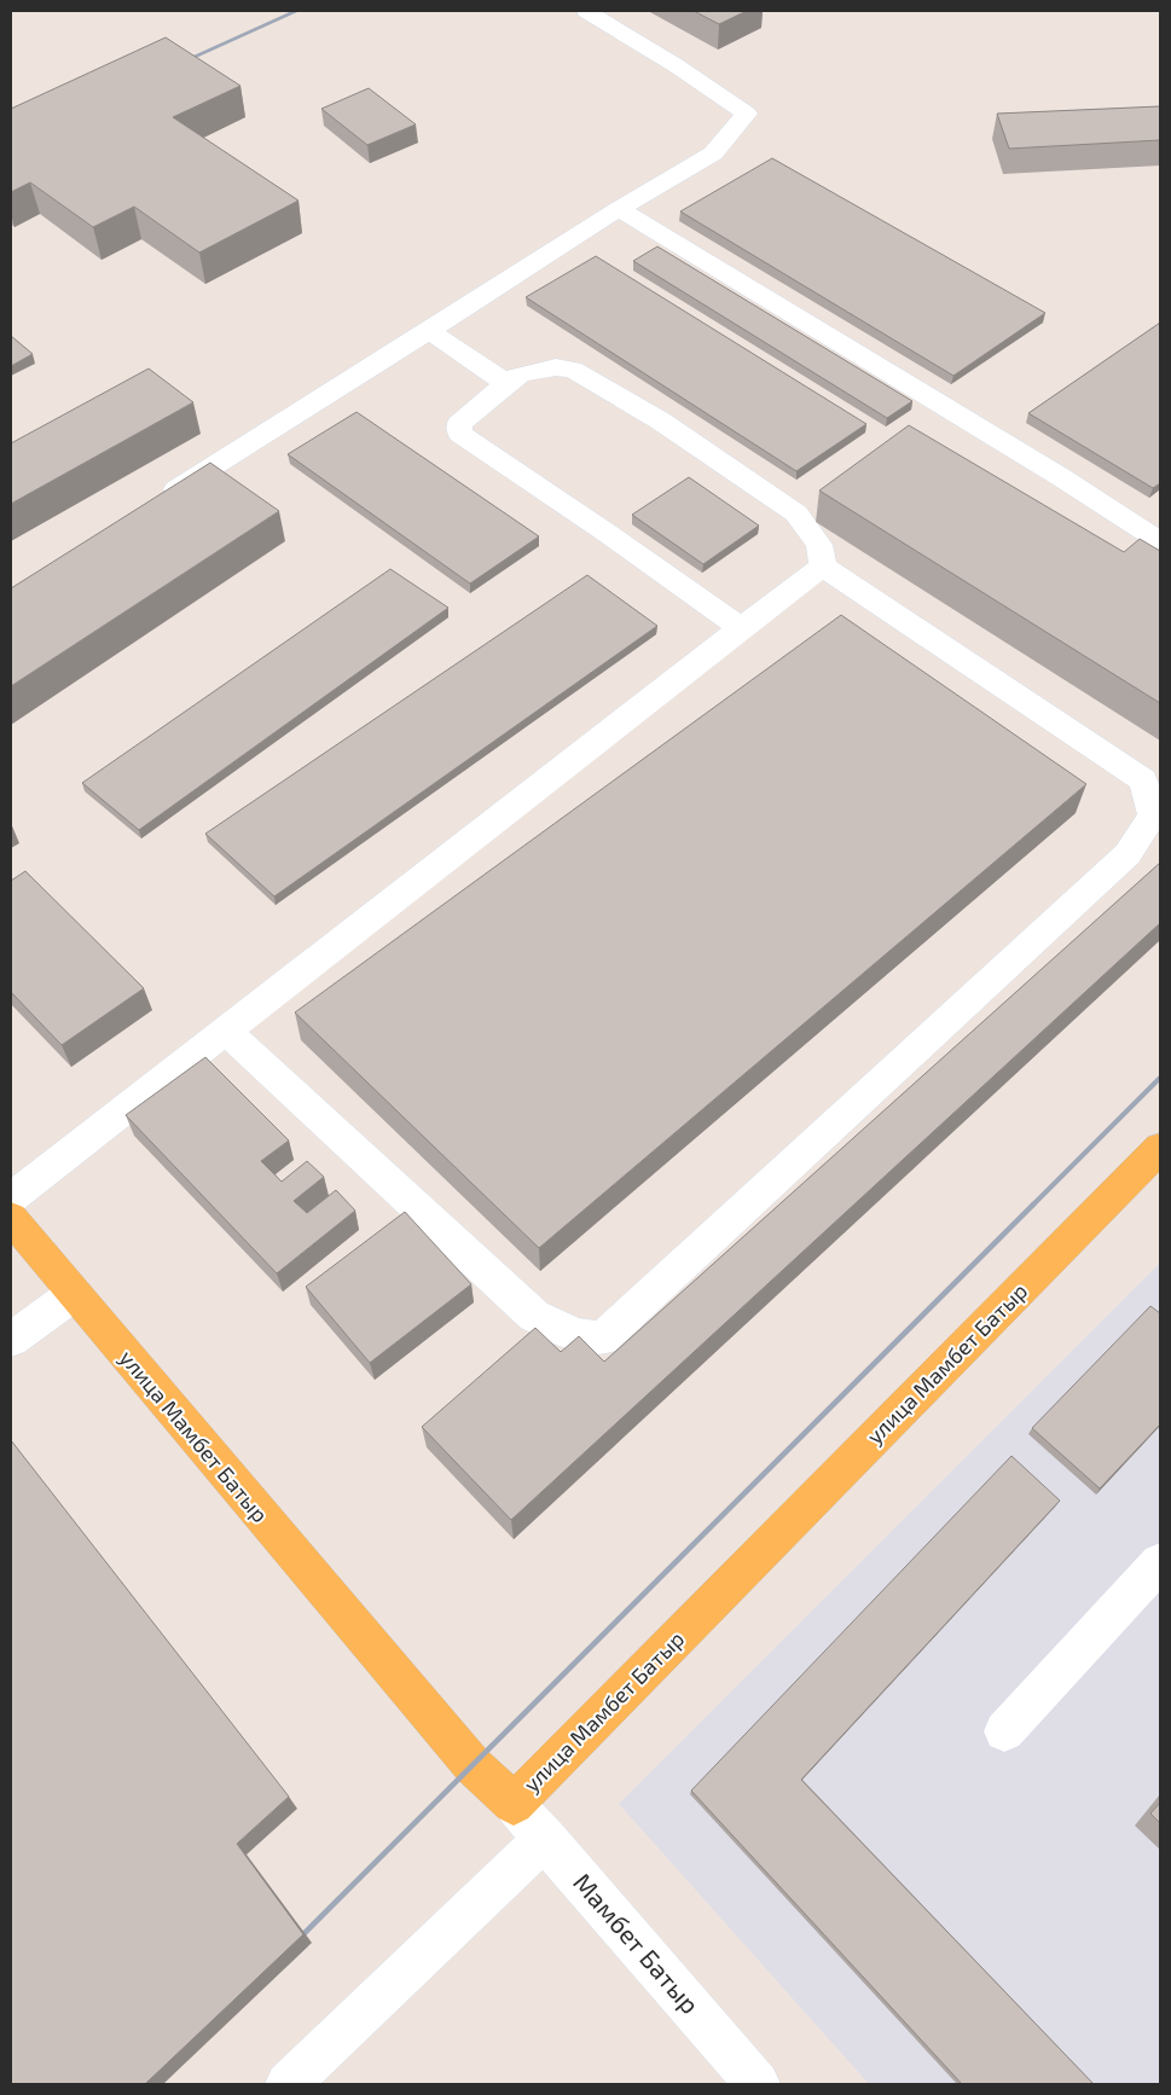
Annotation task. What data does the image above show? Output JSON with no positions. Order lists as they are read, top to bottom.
{
  "streets": {
    "main road": ["улица Мамбет Батыр"],
    "street": ["Мамбет Батыр"]
  },
  "crossings": [
    ["улица Мамбет Батыр", "Мамбет Батыр"]
  ]
}
